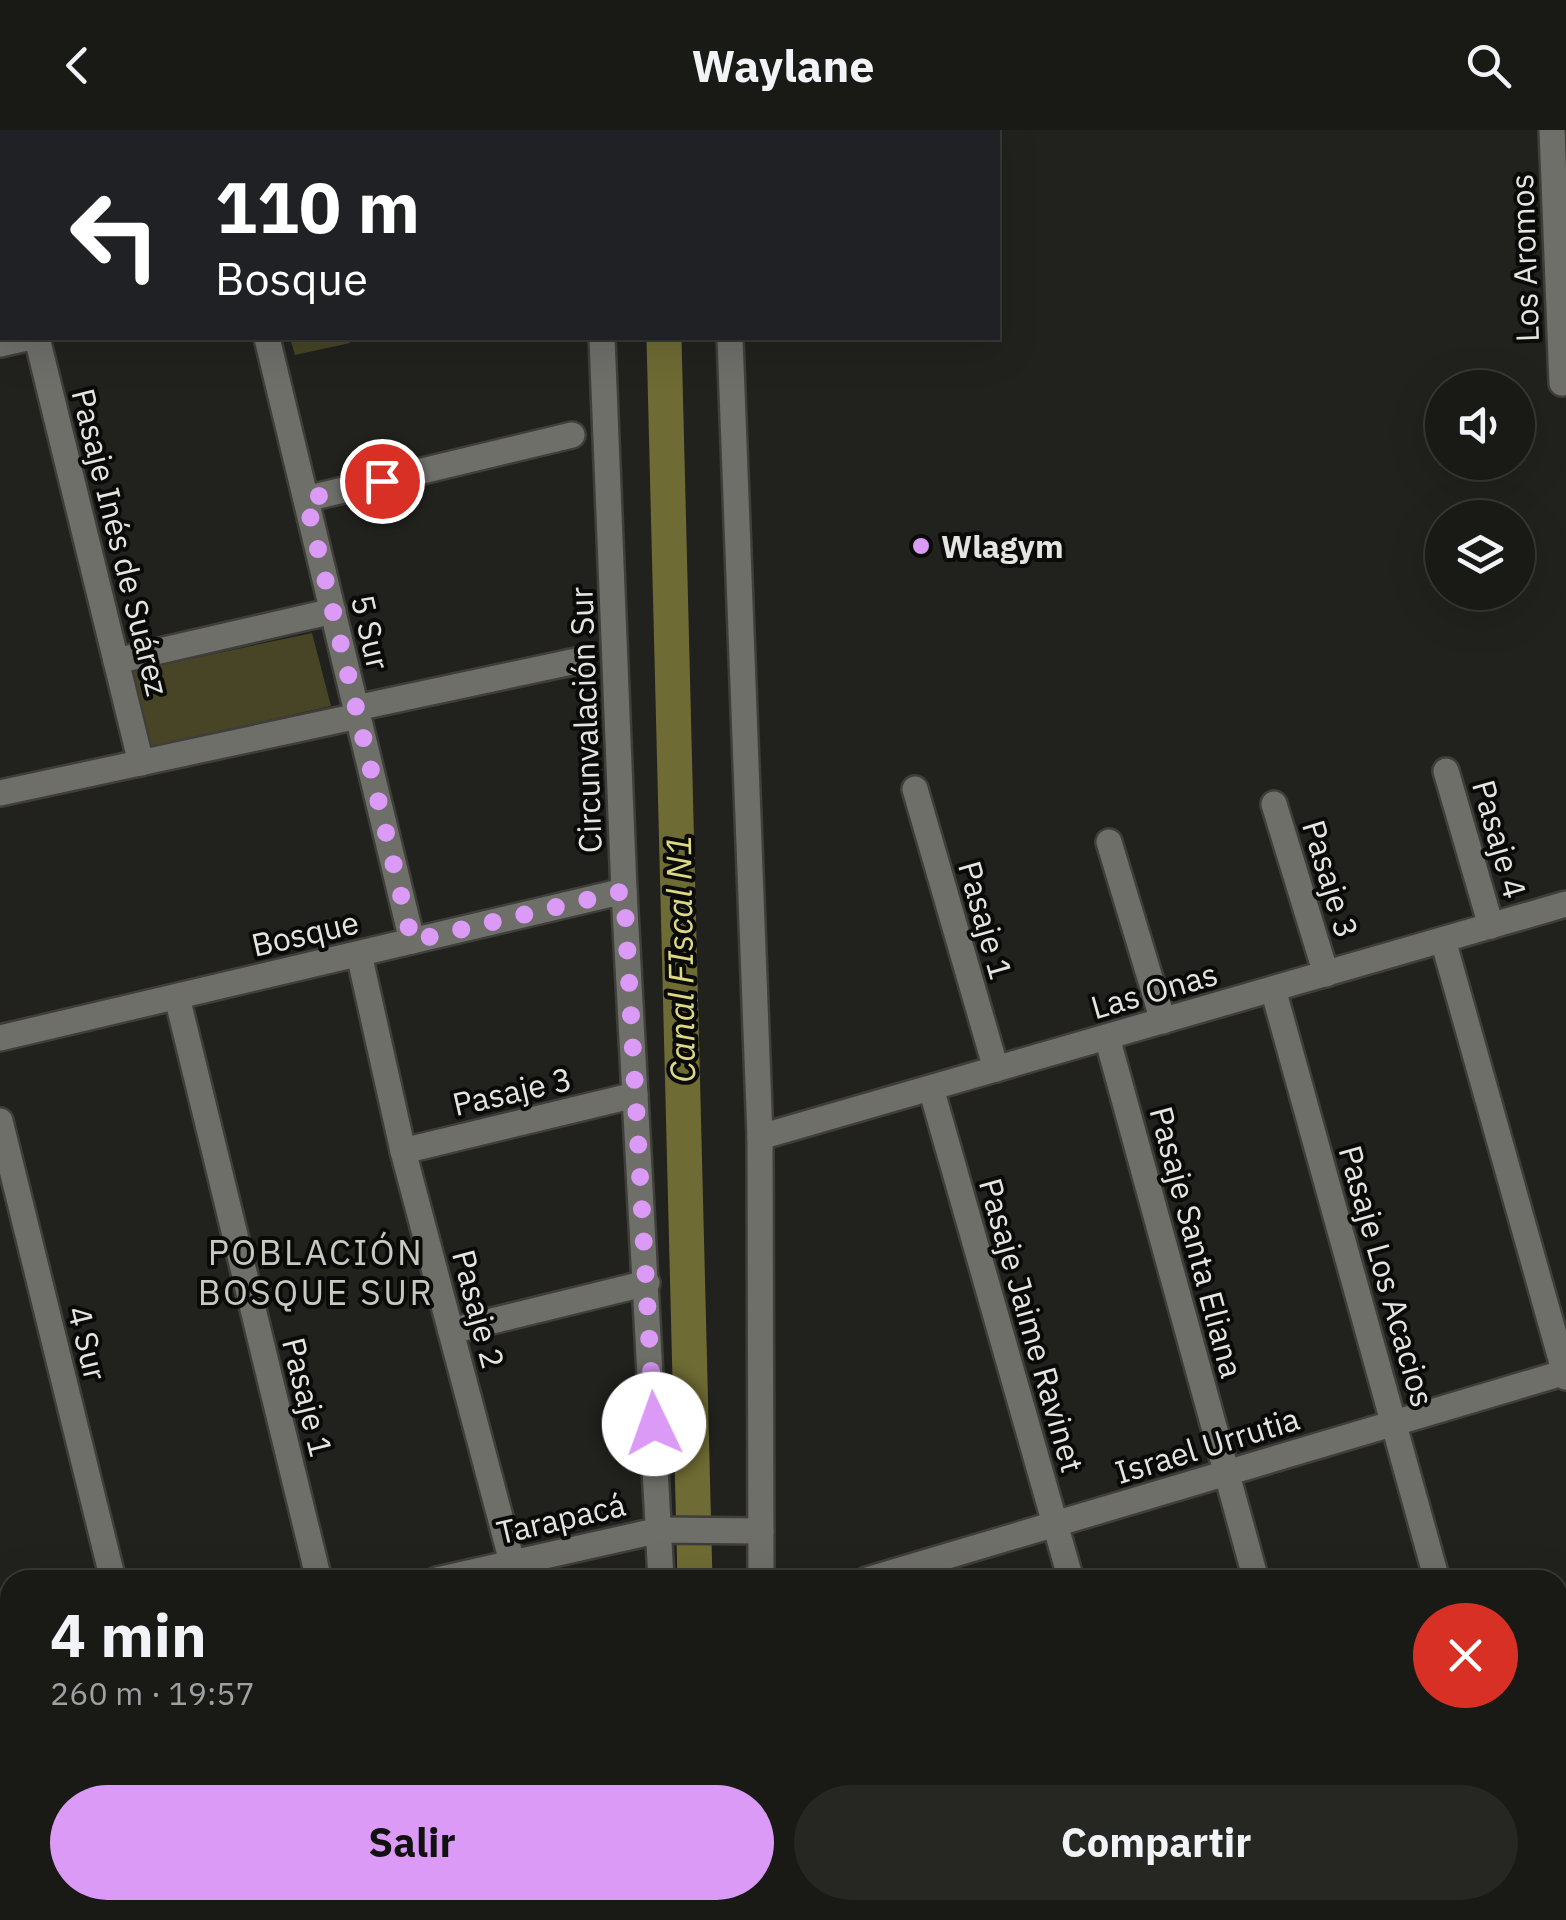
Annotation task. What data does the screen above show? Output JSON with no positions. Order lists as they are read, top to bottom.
{
  "streets": {
    "street": [
      "Los Aromos",
      "Pasaje Inés de Suárez",
      "5 Sur",
      "Circunvalación Sur",
      "Pasaje 4",
      "Pasaje 3",
      "Pasaje 1",
      "Bosque",
      "Las Onas",
      "Pasaje Santa Eliana",
      "Pasaje Los Acacios",
      "Pasaje 2",
      "Pasaje Jaime Ravinet",
      "4 Sur",
      "Israel Urrutia",
      "Tarapacá"
    ]
  },
  "crossings": [
    ["5 Sur", "Bosque"],
    ["Circunvalación Sur", "Pasaje 3"],
    ["Circunvalación Sur", "Bosque"],
    ["Circunvalación Sur", "Tarapacá"],
    ["Pasaje 4", "Las Onas"],
    ["Pasaje 3", "Las Onas"],
    ["Pasaje 3", "Pasaje 2"],
    ["Pasaje 1", "Bosque"],
    ["Pasaje 1", "Las Onas"],
    ["Bosque", "Pasaje 2"],
    ["Las Onas", "Pasaje Santa Eliana"],
    ["Las Onas", "Pasaje Los Acacios"],
    ["Las Onas", "Pasaje Jaime Ravinet"],
    ["Pasaje Santa Eliana", "Israel Urrutia"],
    ["Pasaje Los Acacios", "Israel Urrutia"],
    ["Pasaje 2", "Tarapacá"],
    ["Pasaje Jaime Ravinet", "Israel Urrutia"]
  ],
  "districts": ["POBLACIÓN BOSQUE SUR"],
  "water": ["Canal FIscal N1"],
  "places": ["Wlagym"],
  "page": {
    "header": "Waylane",
    "turn": ["110 m", "Bosque"],
    "heading": ["4 min", "260 m · 19:57"],
    "buttons": ["Salir", "Compartir"]
  }
}
